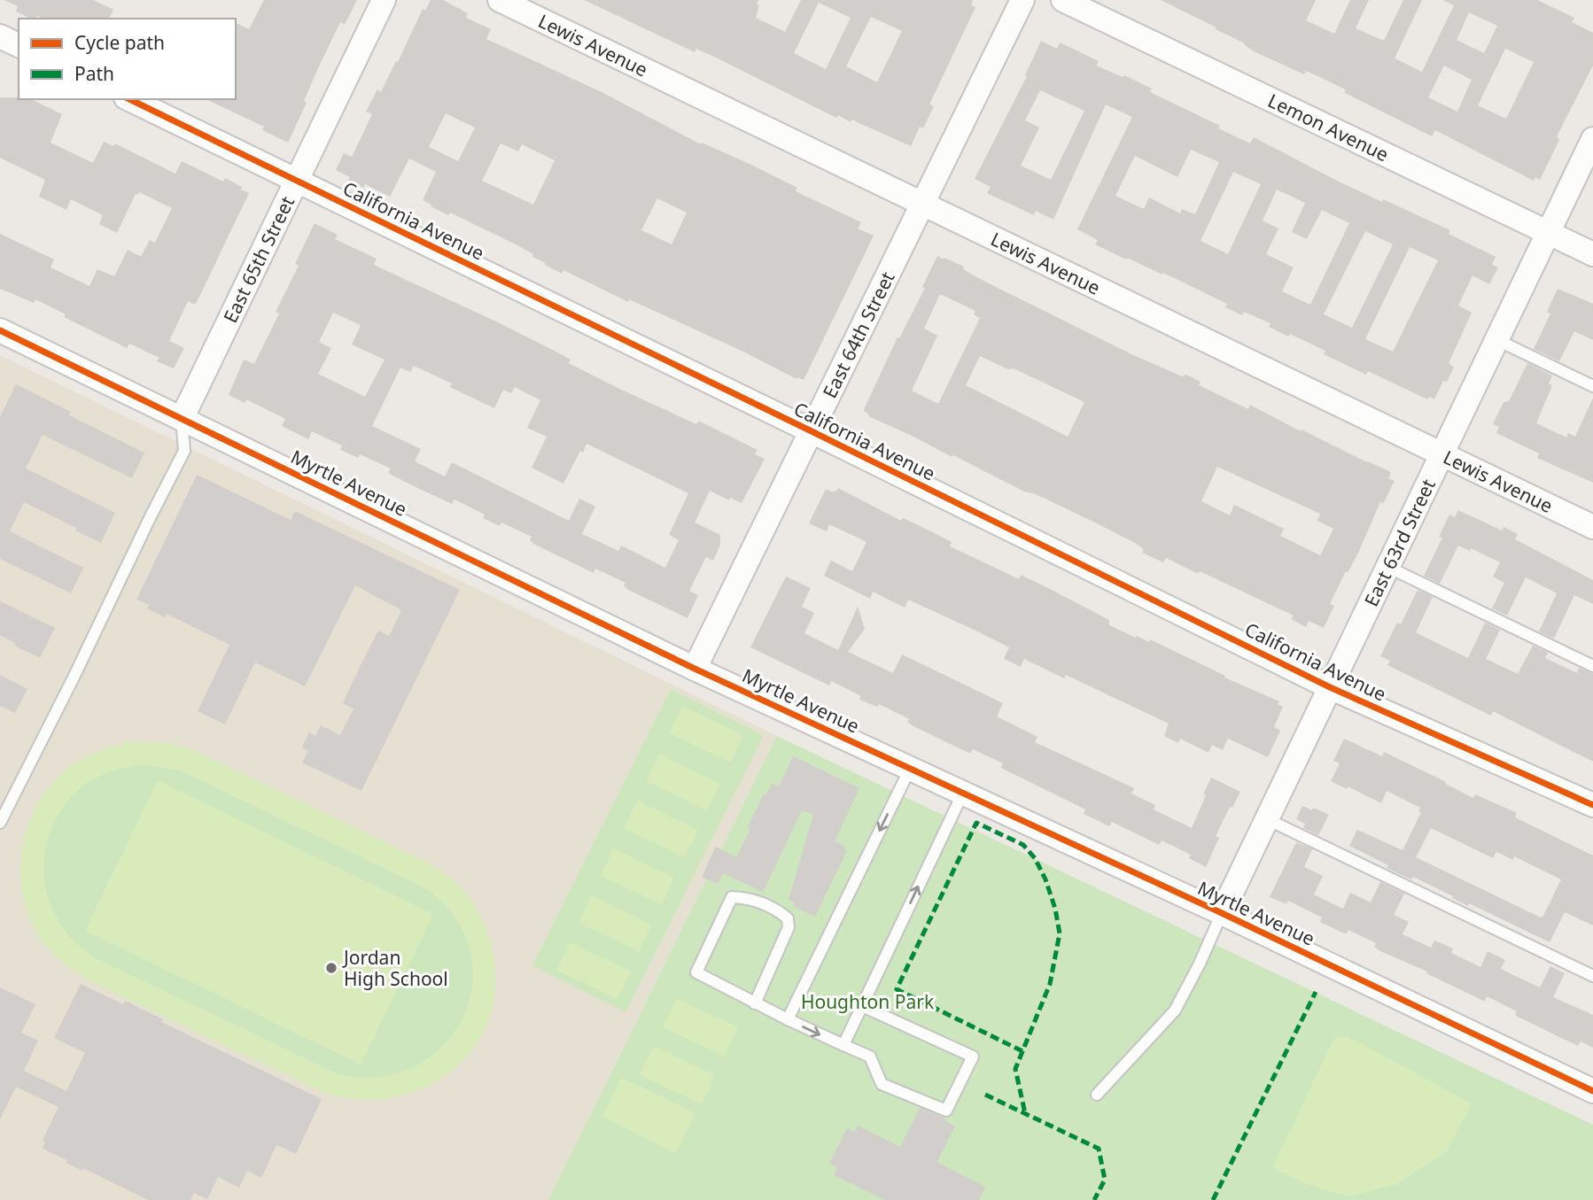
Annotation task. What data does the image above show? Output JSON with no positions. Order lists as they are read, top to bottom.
{
  "streets": {
    "street": [
      "Lewis Avenue",
      "Lemon Avenue",
      "California Avenue",
      "East 65th Street",
      "East 64th Street",
      "Myrtle Avenue",
      "East 63rd Street"
    ]
  },
  "crossings": [
    ["Lewis Avenue", "East 64th Street"],
    ["Lewis Avenue", "East 63rd Street"],
    ["Lemon Avenue", "East 63rd Street"],
    ["California Avenue", "East 65th Street"],
    ["California Avenue", "East 64th Street"],
    ["California Avenue", "East 63rd Street"],
    ["East 65th Street", "Myrtle Avenue"],
    ["East 64th Street", "Myrtle Avenue"],
    ["Myrtle Avenue", "East 63rd Street"]
  ],
  "parks": ["Houghton Park"],
  "places": ["Jordan High School"],
  "legend": ["Cycle path", "Path"]
}
